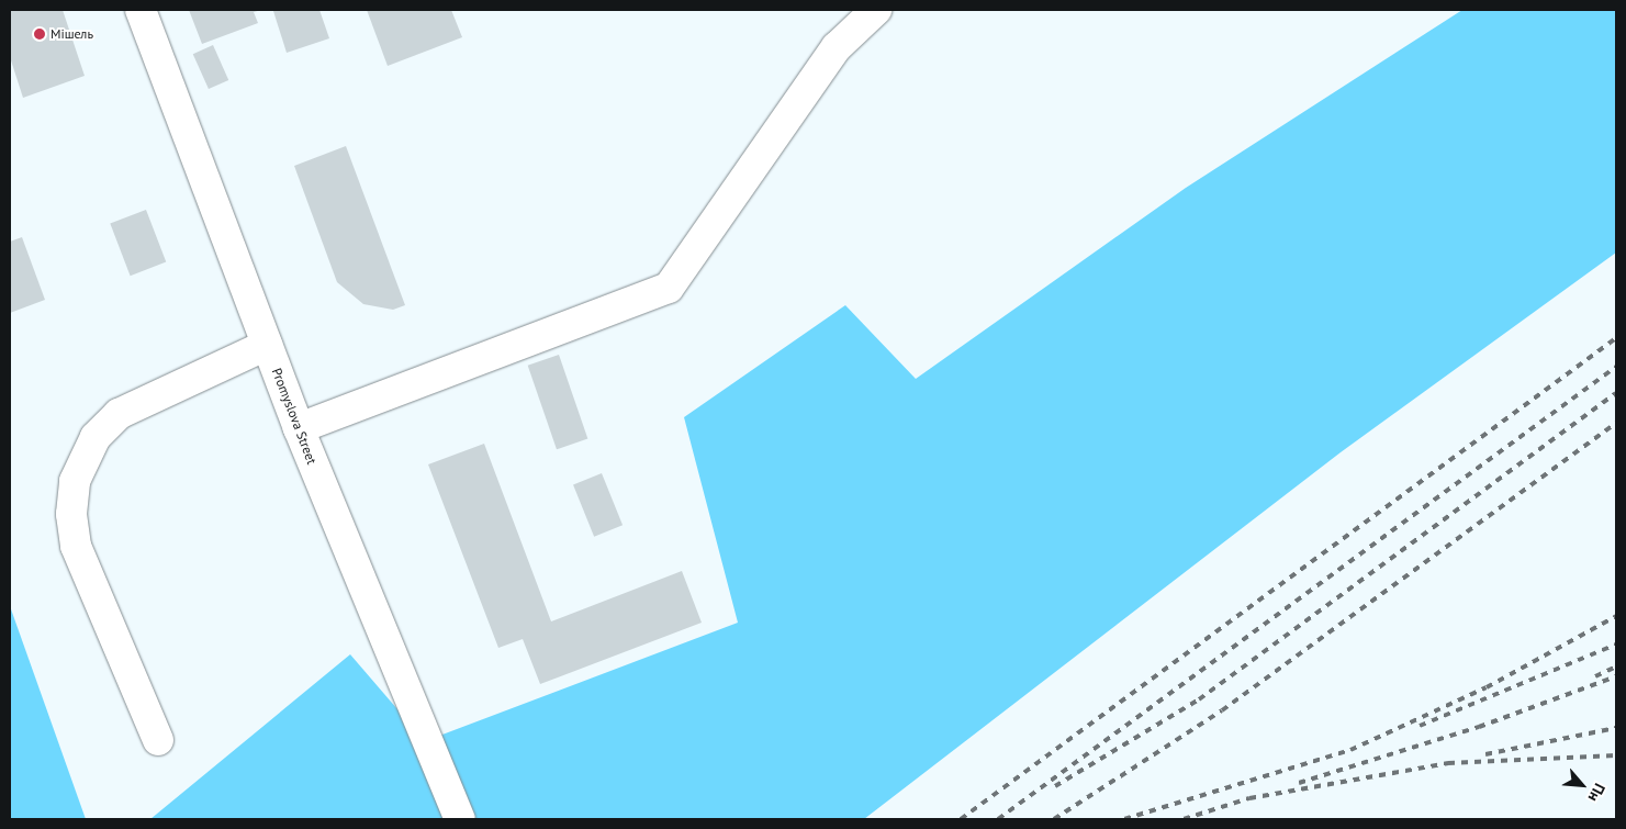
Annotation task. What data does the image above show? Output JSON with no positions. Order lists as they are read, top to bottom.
{
  "streets": {
    "street": ["Promyslova Street"]
  },
  "places": ["Мішель"],
  "north": "bottom right"
}
